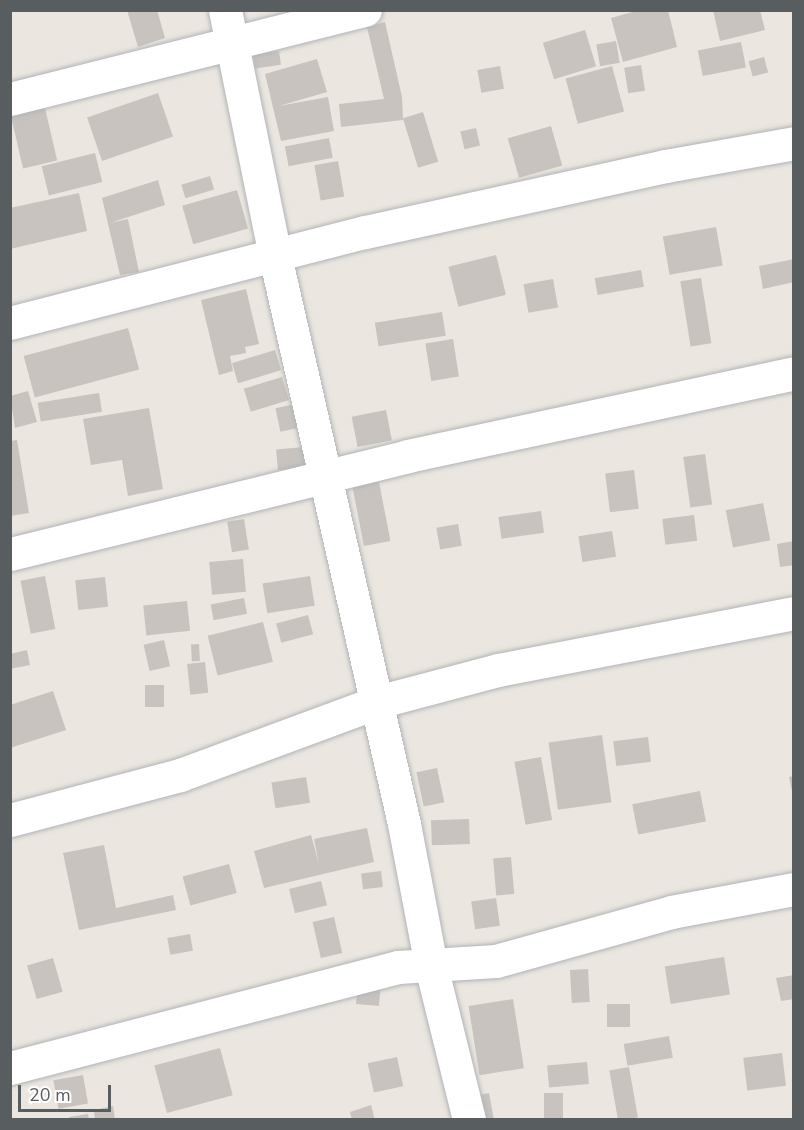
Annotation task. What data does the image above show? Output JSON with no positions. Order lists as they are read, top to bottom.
{
  "scale_bar": "20 m"
}
